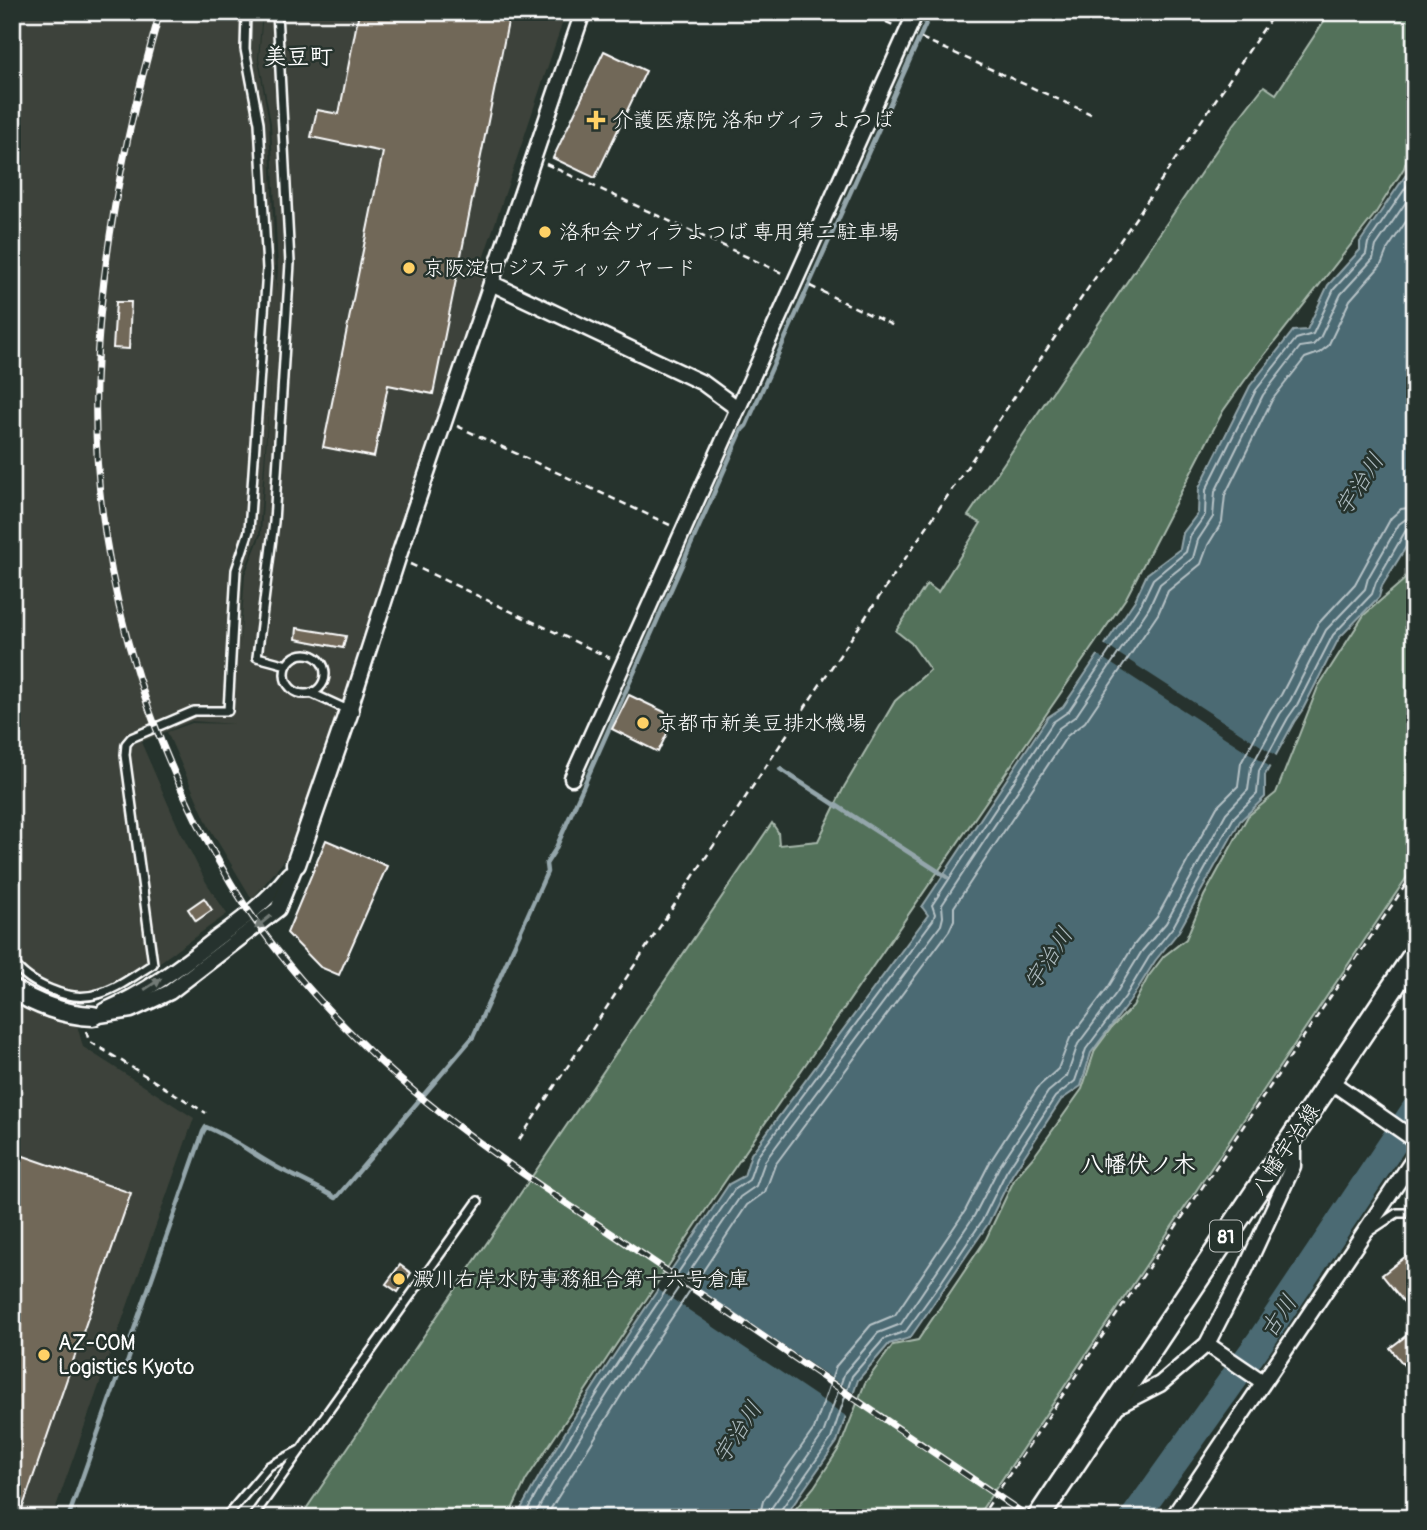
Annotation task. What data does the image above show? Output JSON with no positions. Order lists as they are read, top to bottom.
{
  "streets": {
    "main road": ["八幡宇治線", "81"]
  },
  "districts": ["美豆町", "八幡伏ノ木"],
  "water": ["宇治川", "古川"],
  "places": {
    "health": ["介護医療院 洛和ヴィラ よつば"],
    "other": [
      "洛和会ヴィラよつば 専用第二駐車場",
      "京阪淀ロジスティックヤード",
      "京都市新美豆排水機場",
      "澱川右岸水防事務組合第十六号倉庫",
      "AZ-COM Logistics Kyoto"
    ]
  }
}
